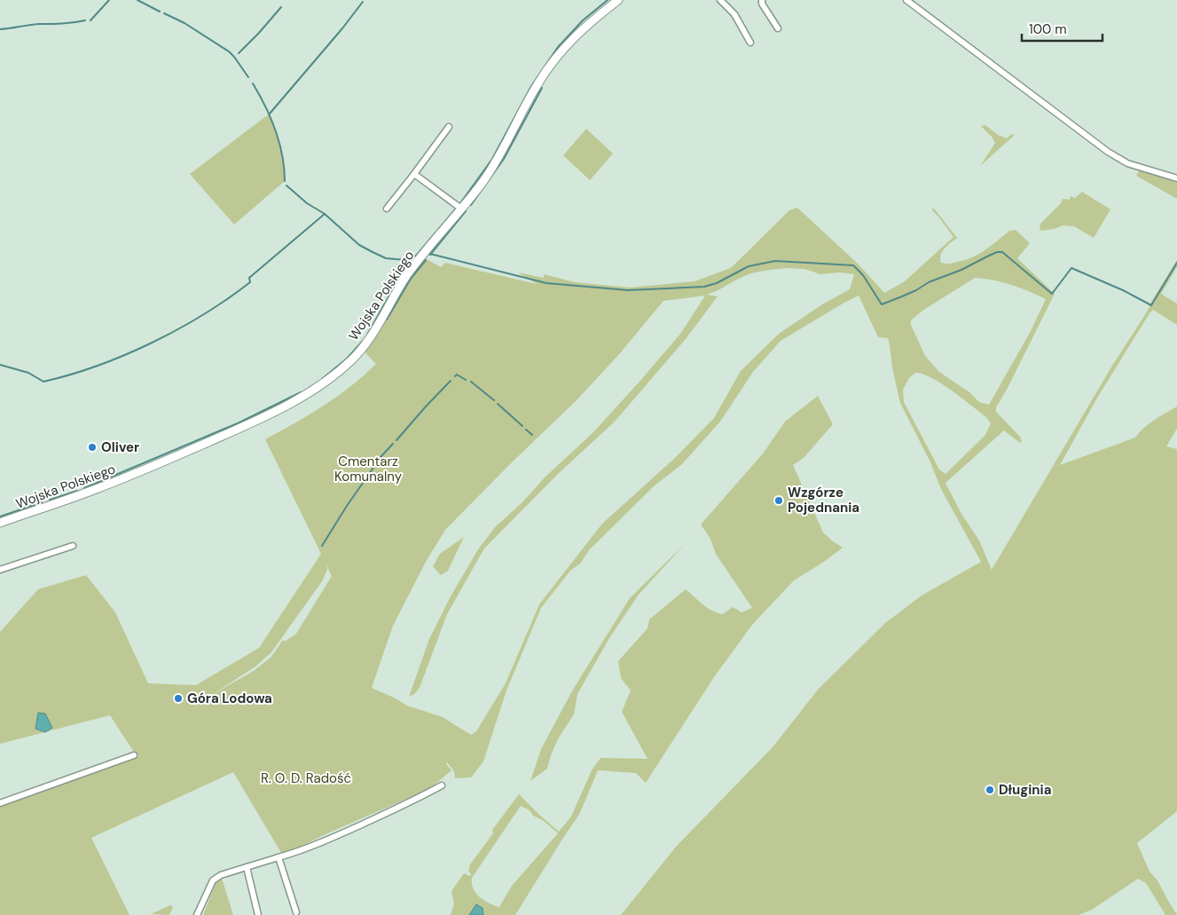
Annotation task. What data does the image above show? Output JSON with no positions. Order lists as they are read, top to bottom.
{
  "streets": {
    "street": ["Wojska Polskiego"]
  },
  "parks": ["Cmentarz Komunalny", "R. O. D. Radość"],
  "places": [
    "Oliver",
    "Wzgórze Pojednania",
    "Góra Lodowa",
    "Długinia"
  ],
  "scale_bar": "100 m"
}
